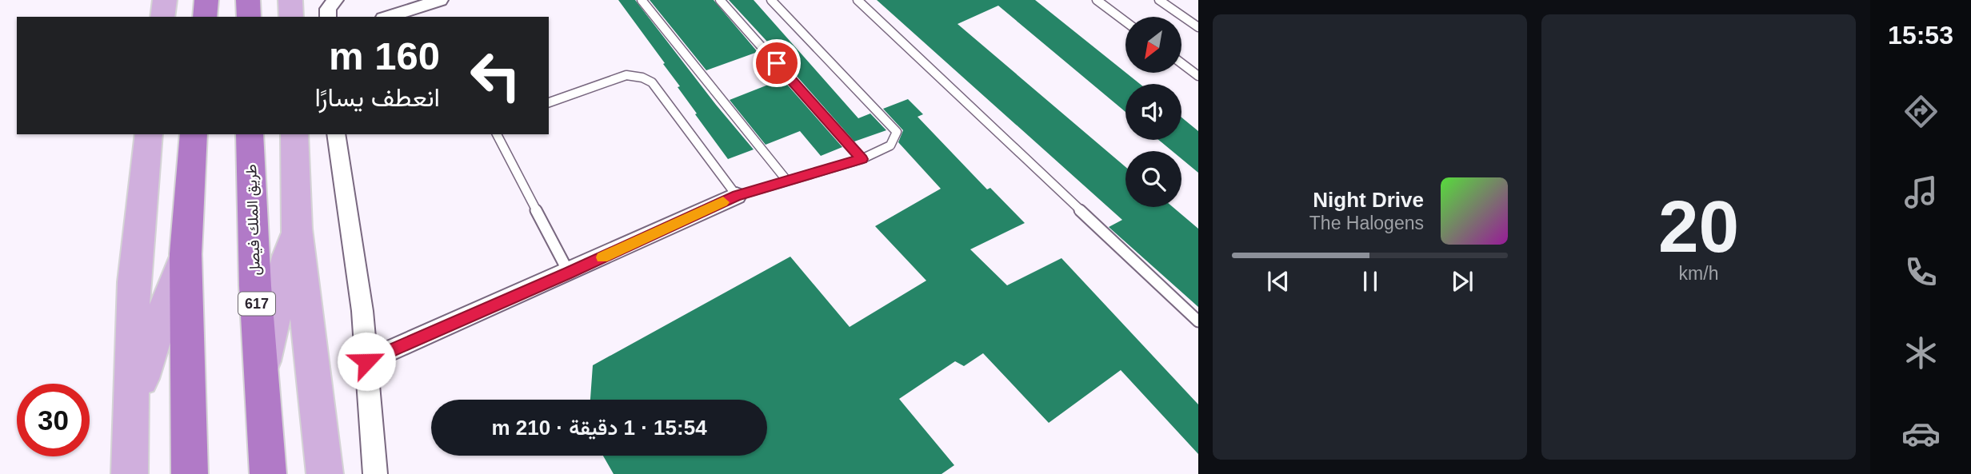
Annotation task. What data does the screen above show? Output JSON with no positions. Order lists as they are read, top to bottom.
{
  "streets": {
    "highway": ["طريق الملك فيصل", "617"]
  },
  "north": "bottom left",
  "page": {
    "tabs": "15:53",
    "tile": ["20", "km/h"],
    "turn": ["160 m", "انعطف يسارًا"],
    "song": ["Night Drive", "The Halogens"],
    "limit": "30",
    "trip": "15:54 · 1 دقيقة · 210 m"
  }
}
